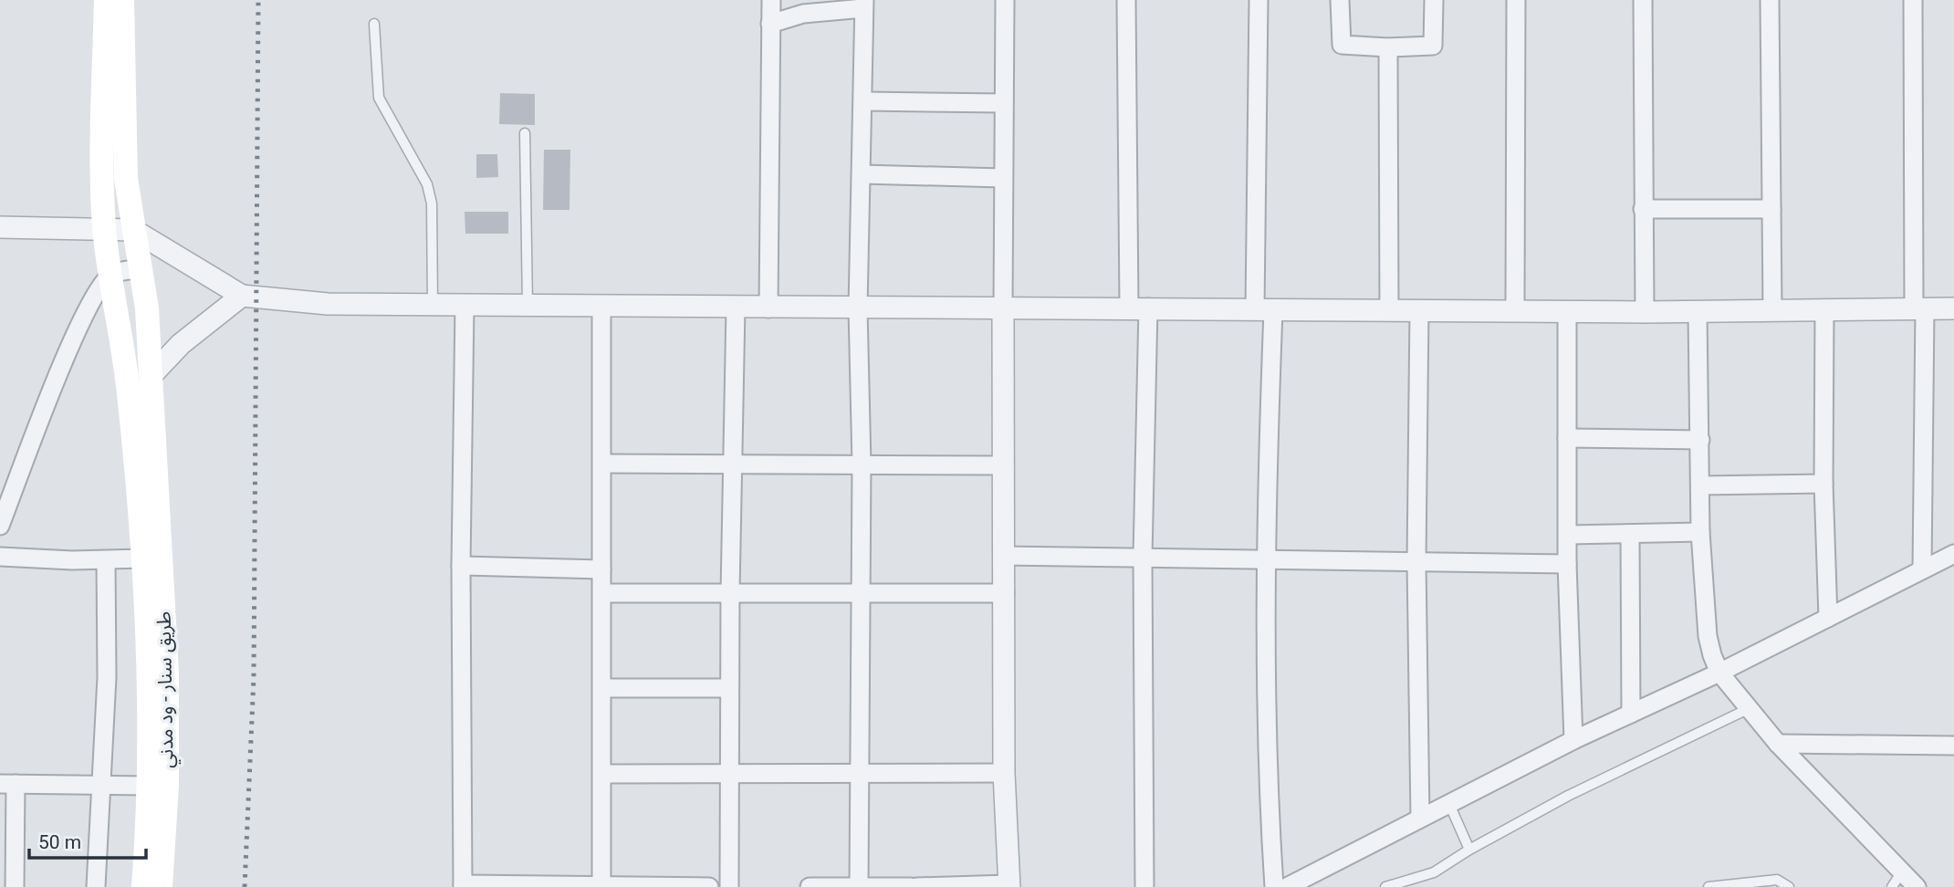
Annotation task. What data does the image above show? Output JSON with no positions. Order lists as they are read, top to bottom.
{
  "streets": {
    "main road": ["طريق سنار - ود مدني"]
  },
  "scale_bar": "50 m"
}
